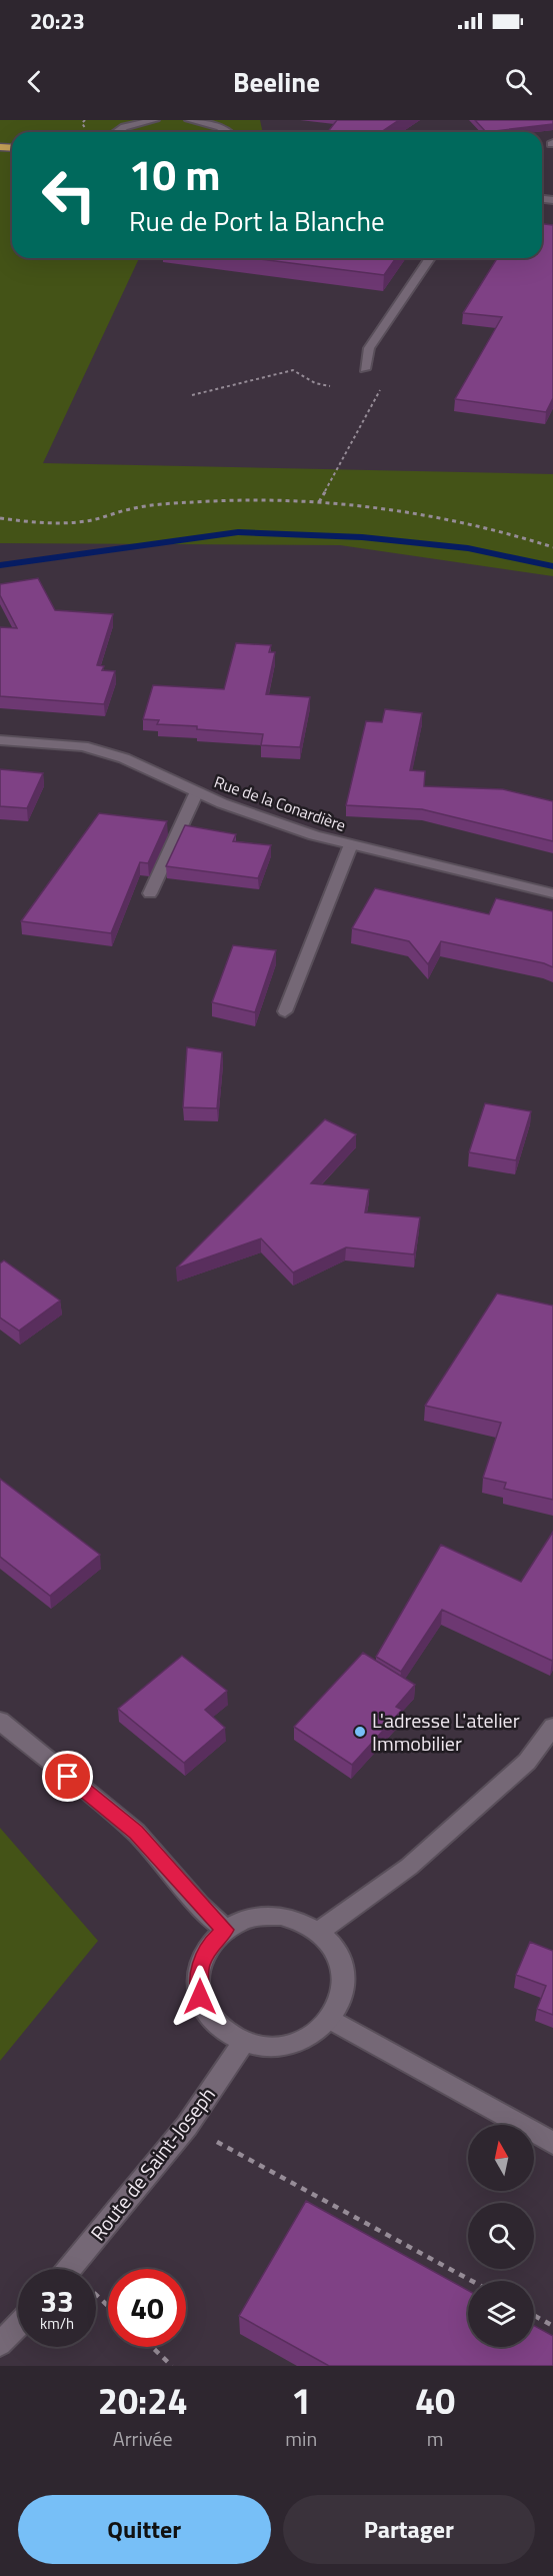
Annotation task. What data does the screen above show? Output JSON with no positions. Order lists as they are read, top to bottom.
{
  "streets": {
    "street": ["Rue de la Conardière", "Route de Saint-Joseph"]
  },
  "places": ["L'adresse L'atelier Immobilier"],
  "north": "top",
  "page": {
    "status": "20:23",
    "header": "Beeline",
    "turn": ["10 m", "Rue de Port la Blanche"],
    "speed": "33 km/h",
    "limit": "40",
    "eta": [
      "20:24",
      "Arrivée",
      "1",
      "min",
      "40",
      "m"
    ],
    "buttons": ["Quitter", "Partager"]
  }
}
